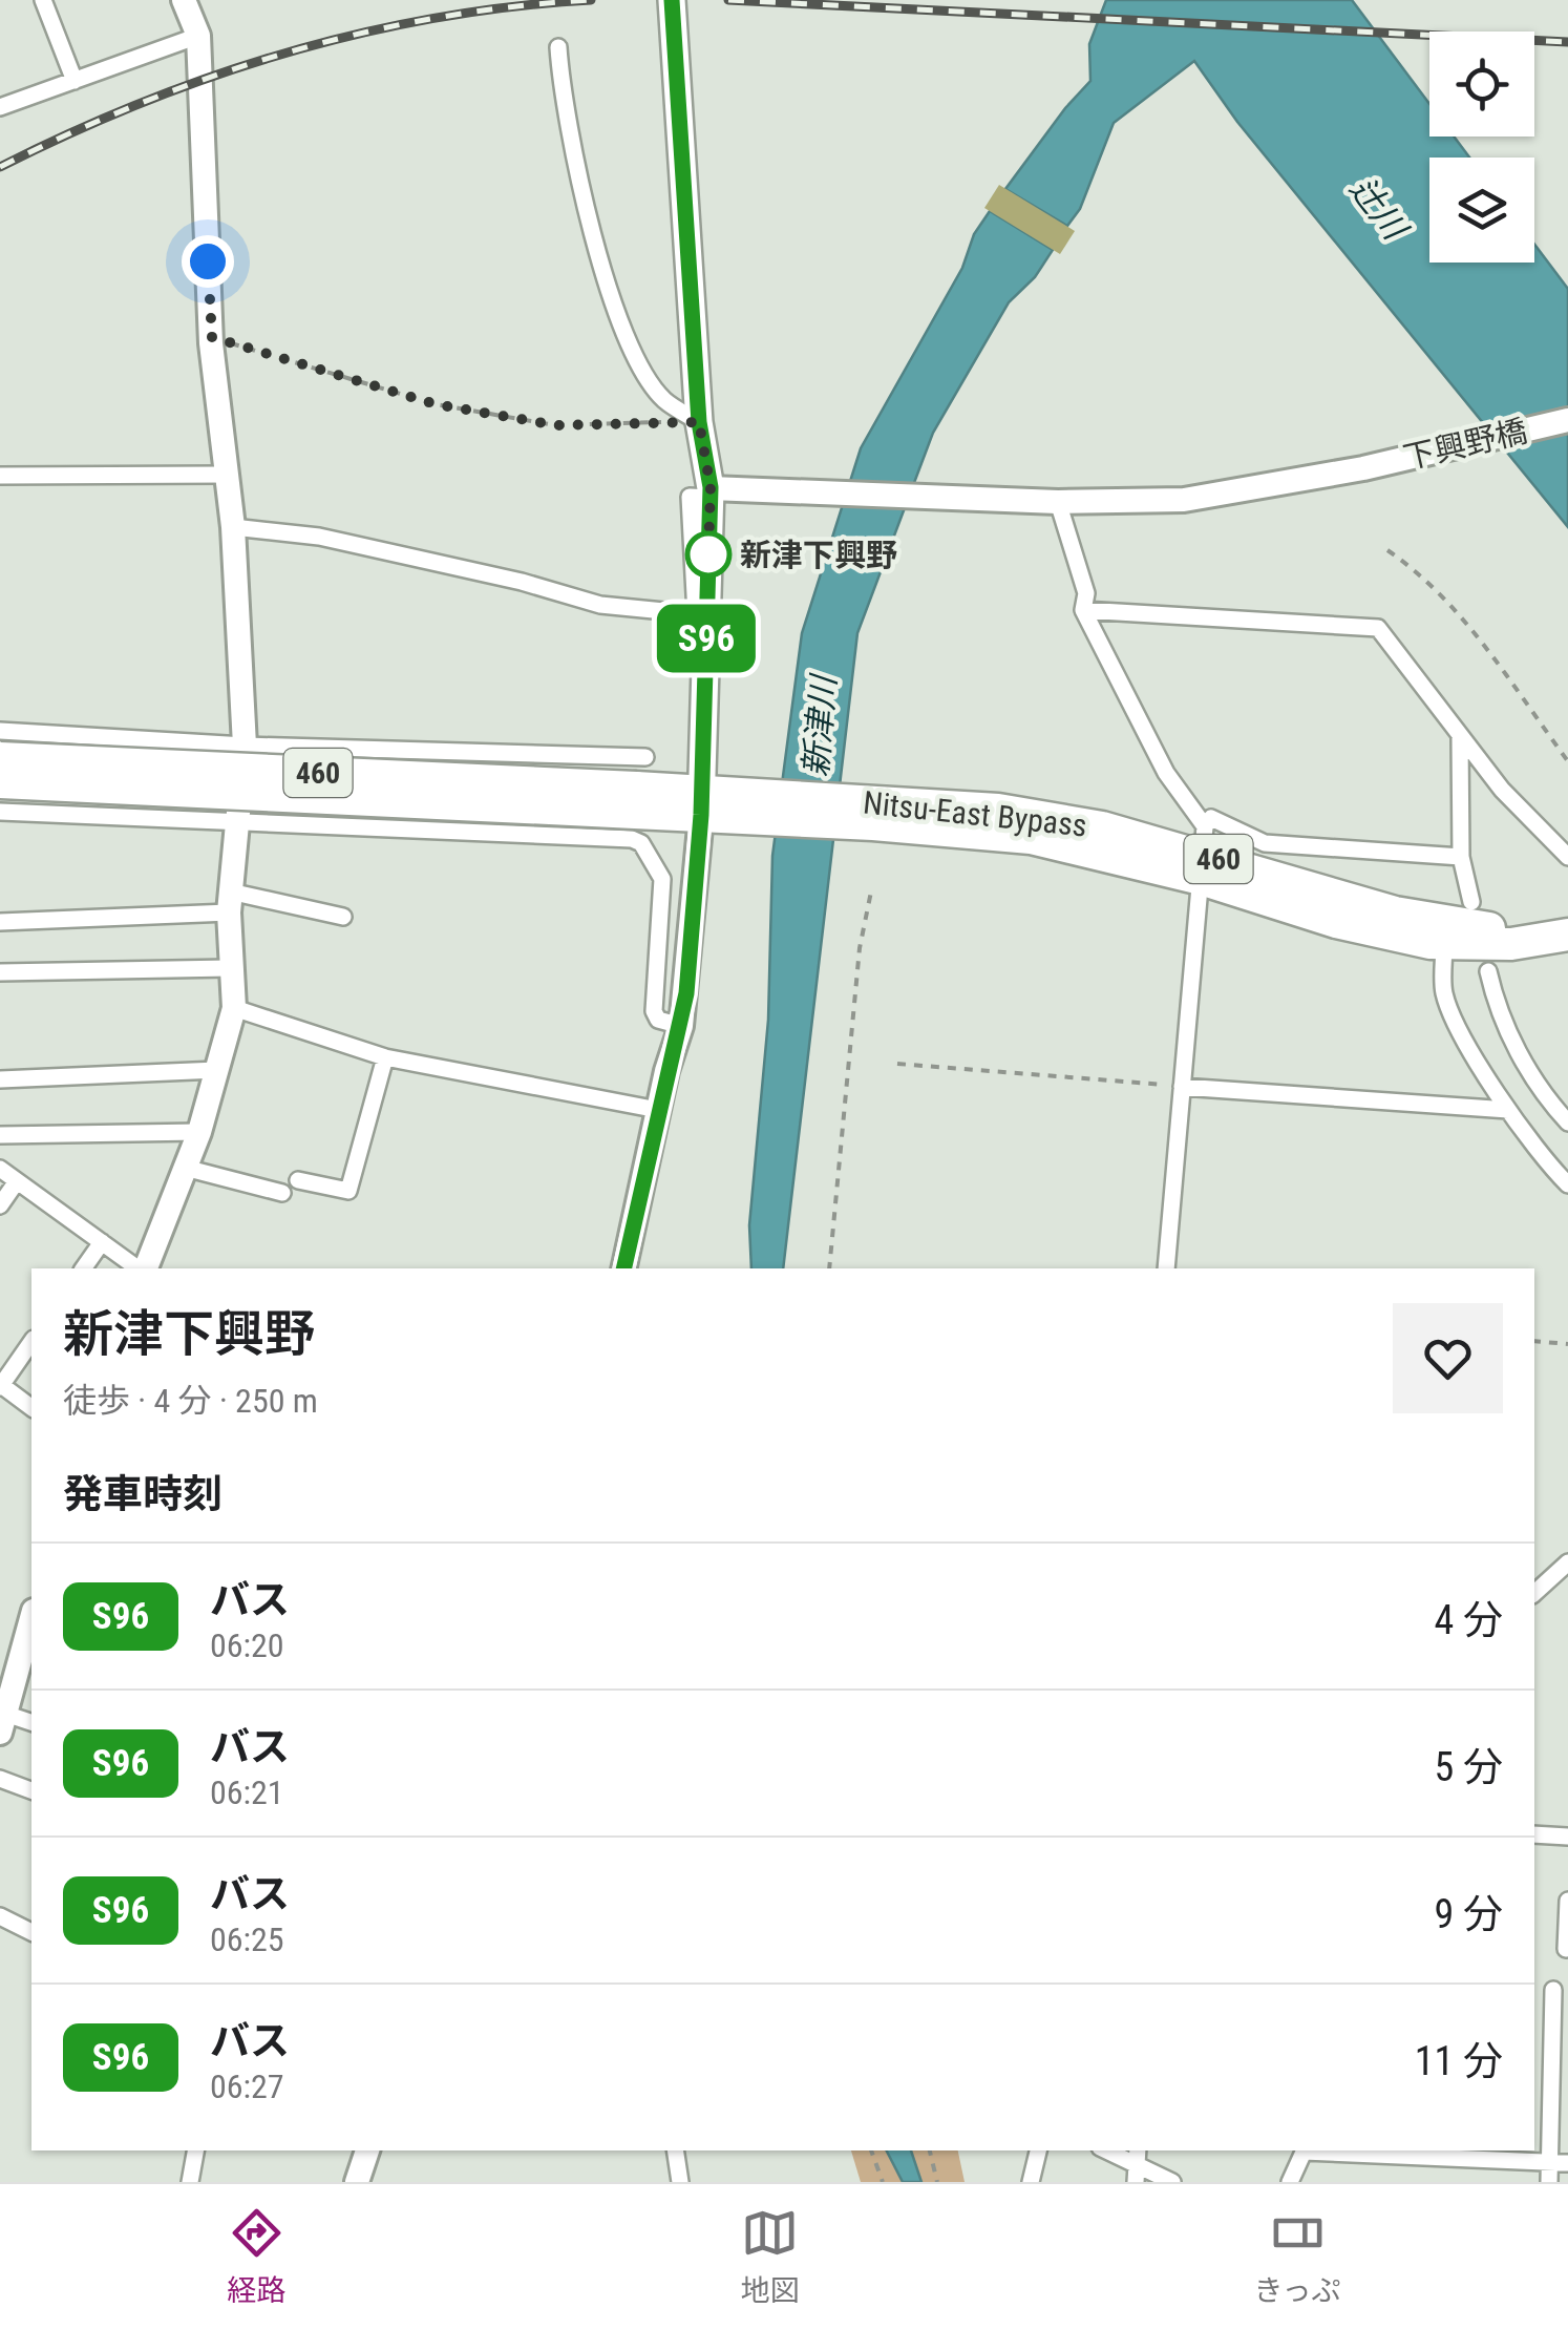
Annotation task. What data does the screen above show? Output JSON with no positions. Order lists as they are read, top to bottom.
{
  "streets": {
    "highway": ["460"],
    "street": ["下興野橋"]
  },
  "water": ["辻川", "新津川"],
  "places": ["新津下興野"],
  "lines": ["bus line S96"],
  "page": {
    "on_map": "S96",
    "heading": [
      ["新津下興野", "徒歩 · 4 分 · 250 m"],
      "発車時刻"
    ],
    "list": [
      {
        "mark": "S96",
        "name": "バス",
        "note": "06:20",
        "value": "4 分"
      },
      {
        "mark": "S96",
        "name": "バス",
        "note": "06:21",
        "value": "5 分"
      },
      {
        "mark": "S96",
        "name": "バス",
        "note": "06:25",
        "value": "9 分"
      },
      {
        "mark": "S96",
        "name": "バス",
        "note": "06:27",
        "value": "11 分"
      }
    ],
    "tabs": ["経路", "地図", "きっぷ"]
  }
}
